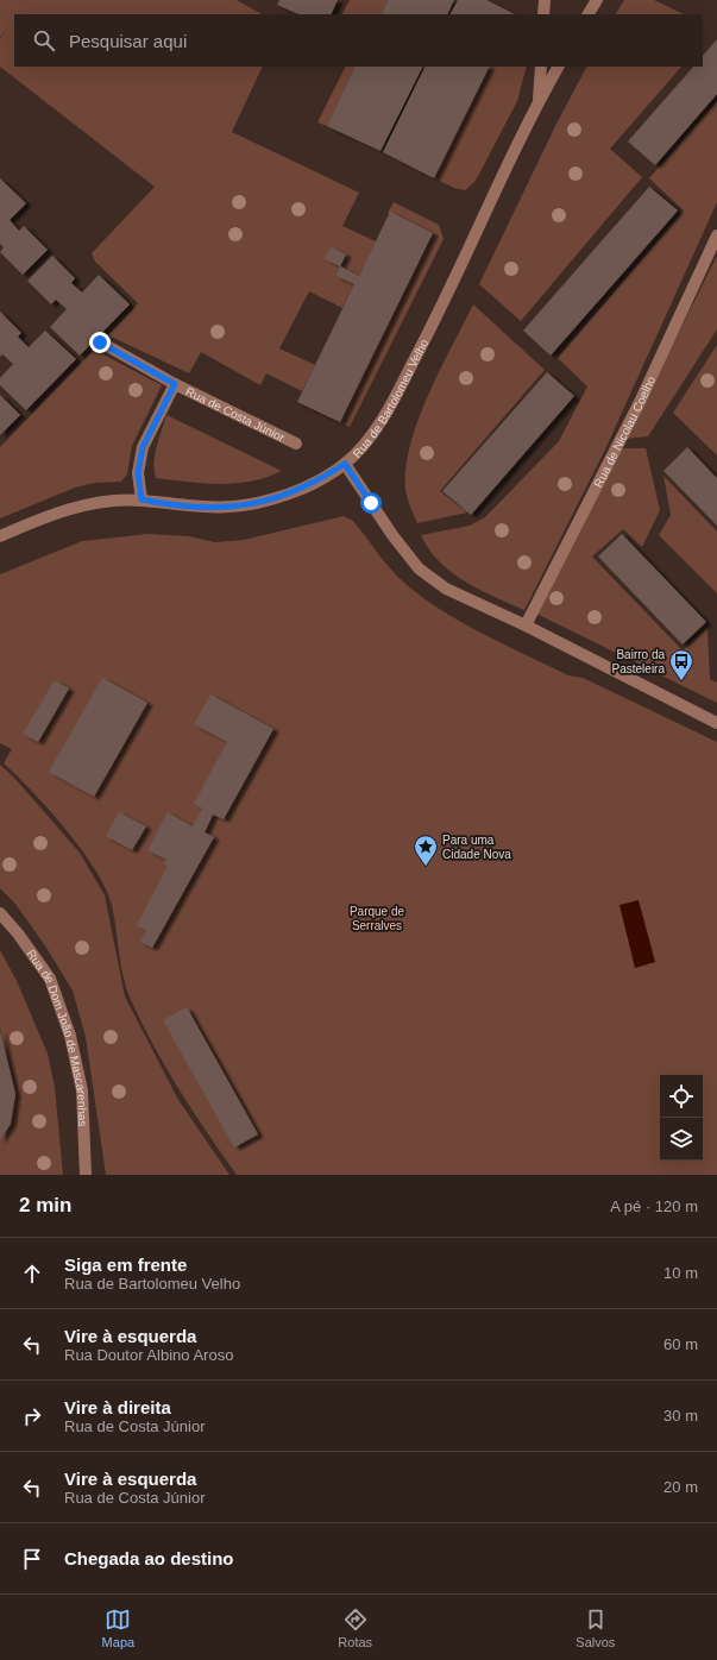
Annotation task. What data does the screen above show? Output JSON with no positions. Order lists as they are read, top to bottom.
{
  "streets": {
    "street": [
      "Rua de Bartolomeu Velho",
      "Rua de Costa Júnior",
      "Rua de Nicolau Coelho",
      "Rua de Dom João de Mascarenhas"
    ]
  },
  "crossings": [
    ["Rua de Bartolomeu Velho", "Rua de Nicolau Coelho"]
  ],
  "parks": ["Parque de Serralves"],
  "places": {
    "bus stop": ["Bairro da Pasteleira"],
    "place": ["Para uma Cidade Nova"]
  },
  "page": {
    "search": "Pesquisar aqui",
    "heading": ["2 min", "A pé · 120 m"],
    "list": [
      ["Siga em frente", "Rua de Bartolomeu Velho", "10 m"],
      ["Vire à esquerda", "Rua Doutor Albino Aroso", "60 m"],
      ["Vire à direita", "Rua de Costa Júnior", "30 m"],
      ["Vire à esquerda", "Rua de Costa Júnior", "20 m"],
      "Chegada ao destino"
    ],
    "nav": ["Mapa", "Rotas", "Salvos"]
  }
}
